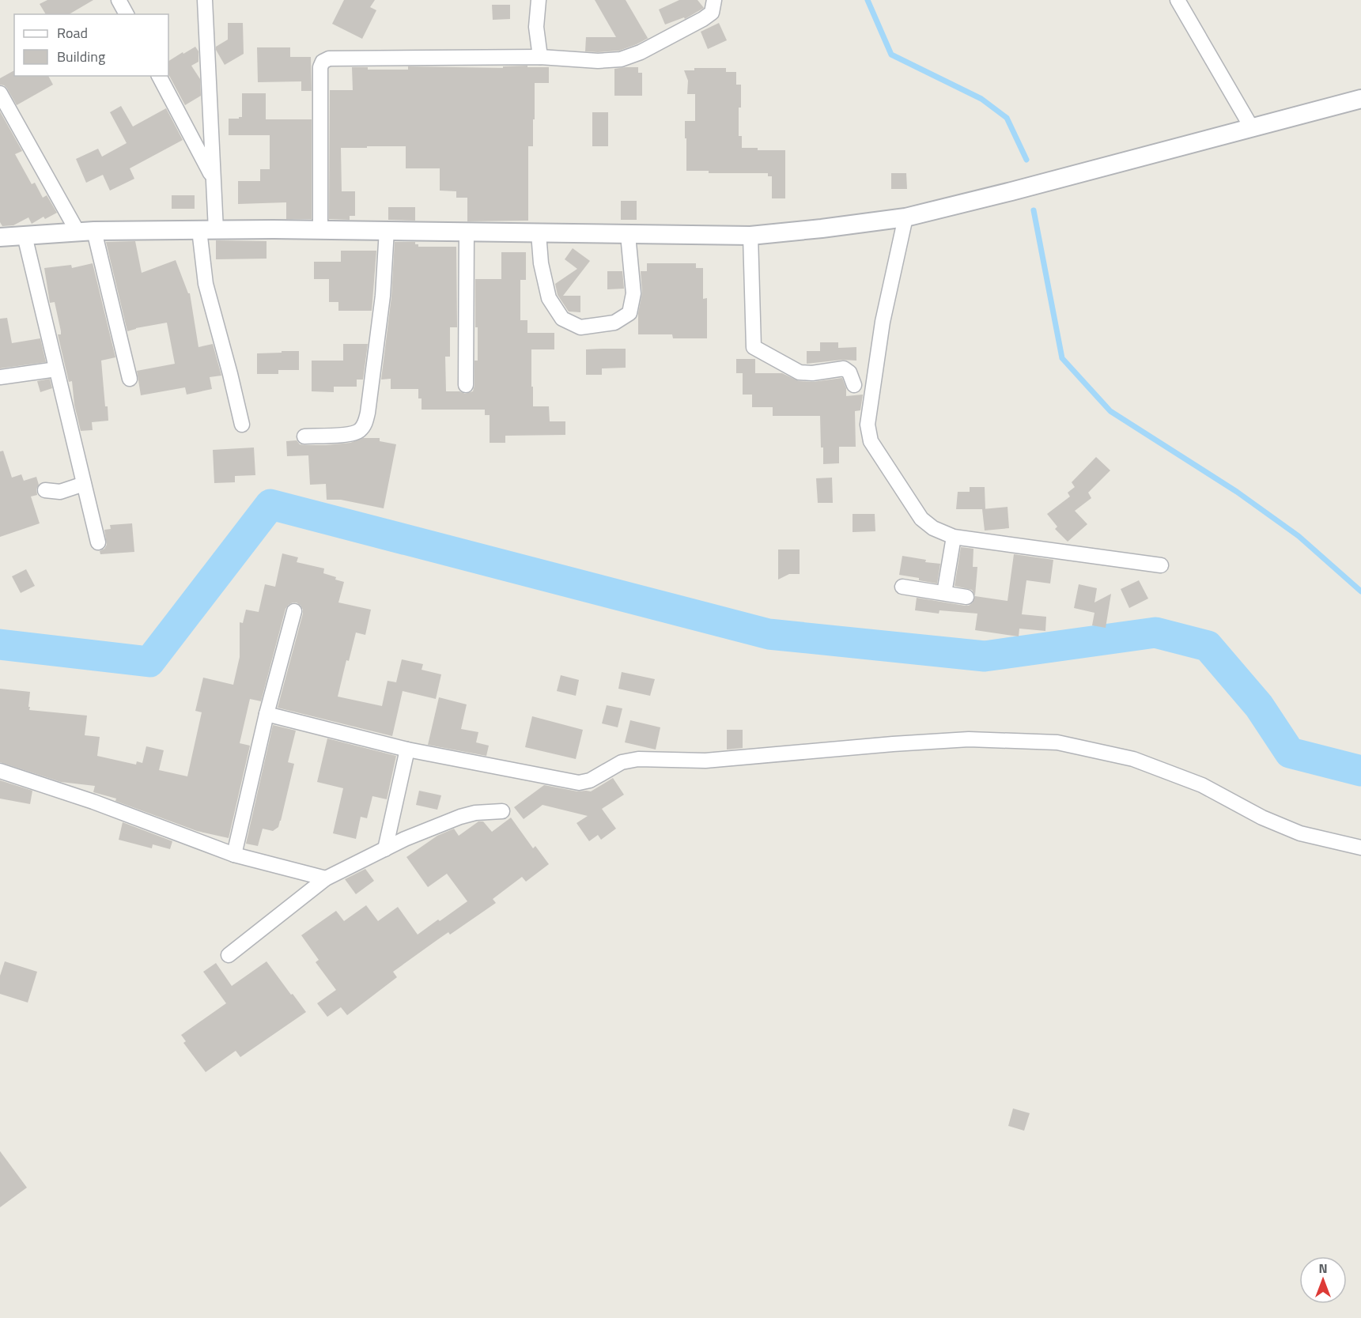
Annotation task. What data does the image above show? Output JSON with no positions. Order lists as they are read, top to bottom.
{
  "legend": ["Road", "Building"],
  "north": "top"
}
